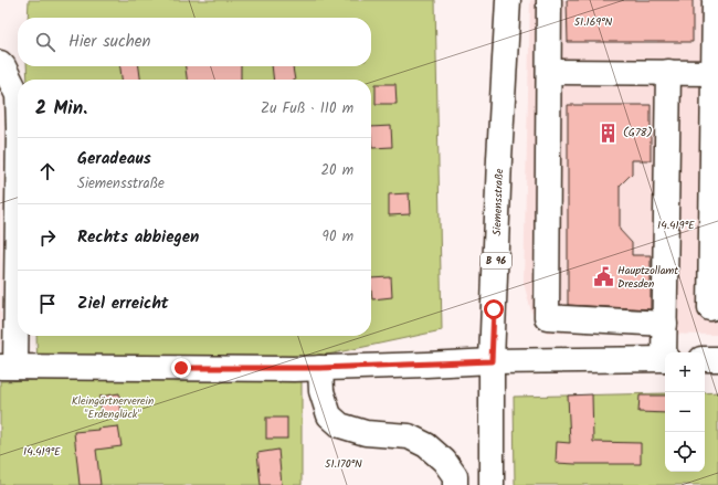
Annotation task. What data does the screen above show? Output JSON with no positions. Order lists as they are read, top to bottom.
{
  "streets": {
    "street": ["Siemensstraße", "B 96"]
  },
  "parks": ["Kleingärtnerverein \"Erdenglück\""],
  "places": {
    "building": ["(G78)"],
    "public building": ["Hauptzollamt Dresden"]
  },
  "page": {
    "search": "Hier suchen",
    "heading": ["2 Min.", "Zu Fuß · 110 m"],
    "list": [
      ["Geradeaus", "Siemensstraße", "20 m"],
      ["Rechts abbiegen", "90 m"],
      "Ziel erreicht"
    ],
    "map_buttons": ["+", "−"]
  },
  "coordinates": ["51.169°N", "14.419°E", "51.170°N"]
}
